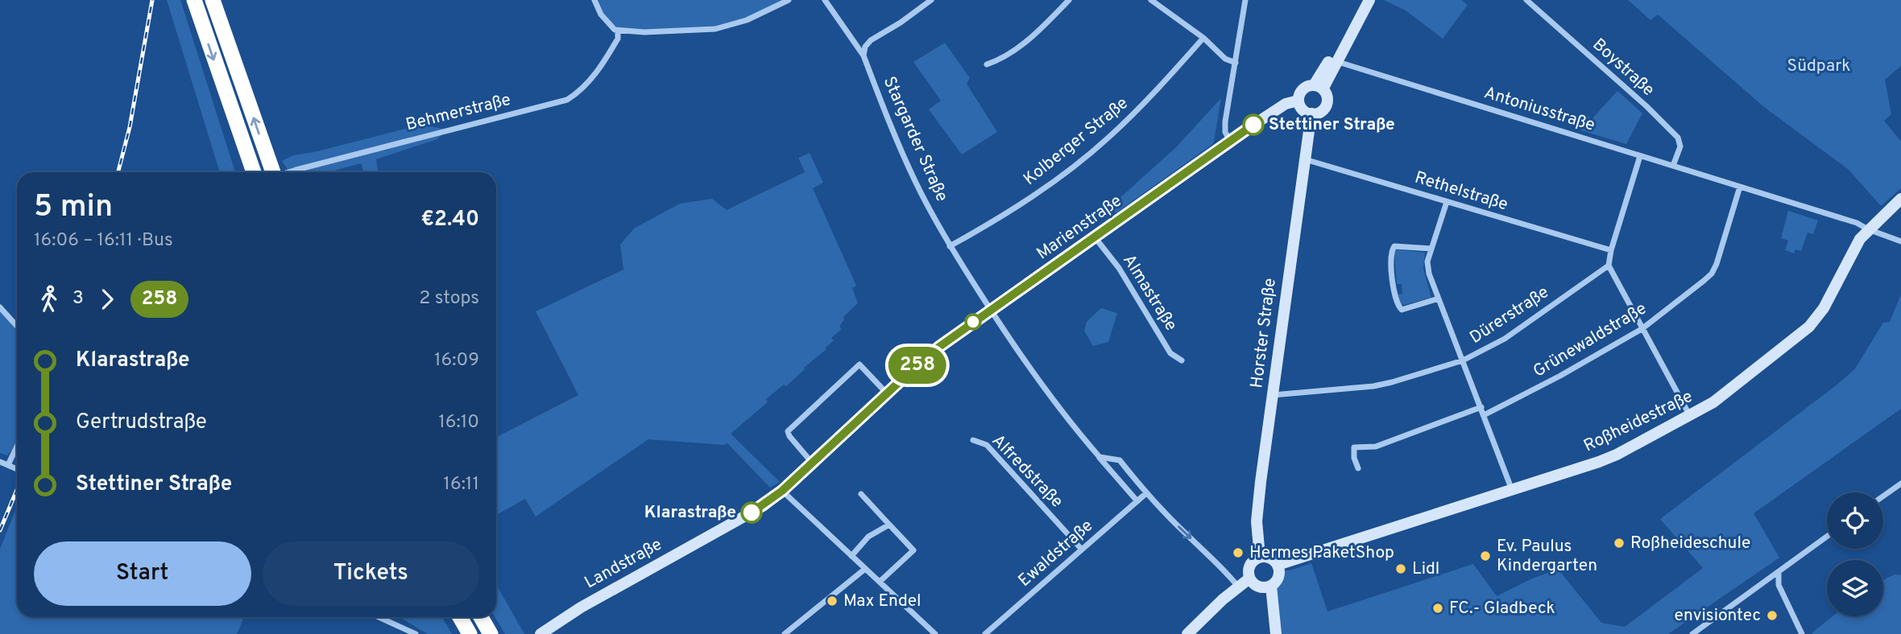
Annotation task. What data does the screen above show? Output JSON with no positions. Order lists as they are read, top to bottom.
{
  "streets": {
    "street": [
      "Boystraße",
      "Antoniusstraße",
      "Behmerstraße",
      "Stargarder Straße",
      "Kolberger Straße",
      "Rethelstraße",
      "Marienstraße",
      "Almastraße",
      "Dürerstraße",
      "Horster Straße",
      "Grünewaldstraße",
      "Roßheidestraße",
      "Alfredstraße",
      "Ewaldstraße",
      "Landstraße"
    ]
  },
  "crossings": [
    ["Boystraße", "Antoniusstraße"],
    ["Antoniusstraße", "Grünewaldstraße"],
    ["Stargarder Straße", "Kolberger Straße"],
    ["Stargarder Straße", "Marienstraße"],
    ["Stargarder Straße", "Ewaldstraße"],
    ["Rethelstraße", "Horster Straße"],
    ["Marienstraße", "Almastraße"],
    ["Marienstraße", "Horster Straße"],
    ["Marienstraße", "Landstraße"],
    ["Dürerstraße", "Horster Straße"],
    ["Horster Straße", "Roßheidestraße"],
    ["Alfredstraße", "Ewaldstraße"]
  ],
  "parks": ["Südpark"],
  "places": [
    "Stettiner Straße",
    "Klarastraße",
    "Roßheideschule",
    "Hermes PaketShop",
    "Ev. Paulus Kindergarten",
    "Lidl",
    "Max Endel",
    "FC.- Gladbeck",
    "envisiontec"
  ],
  "lines": ["bus line 258"],
  "page": {
    "on_map": "258",
    "heading": ["5 min", "16:06 – 16:11 · Bus", "€2.40"],
    "legs": ["3", "258", "2 stops"],
    "list": [
      {
        "name": "Klarastraße",
        "value": "16:09"
      },
      {
        "name": "Gertrudstraße",
        "value": "16:10"
      },
      {
        "name": "Stettiner Straße",
        "value": "16:11"
      }
    ],
    "buttons": ["Start", "Tickets"]
  }
}
